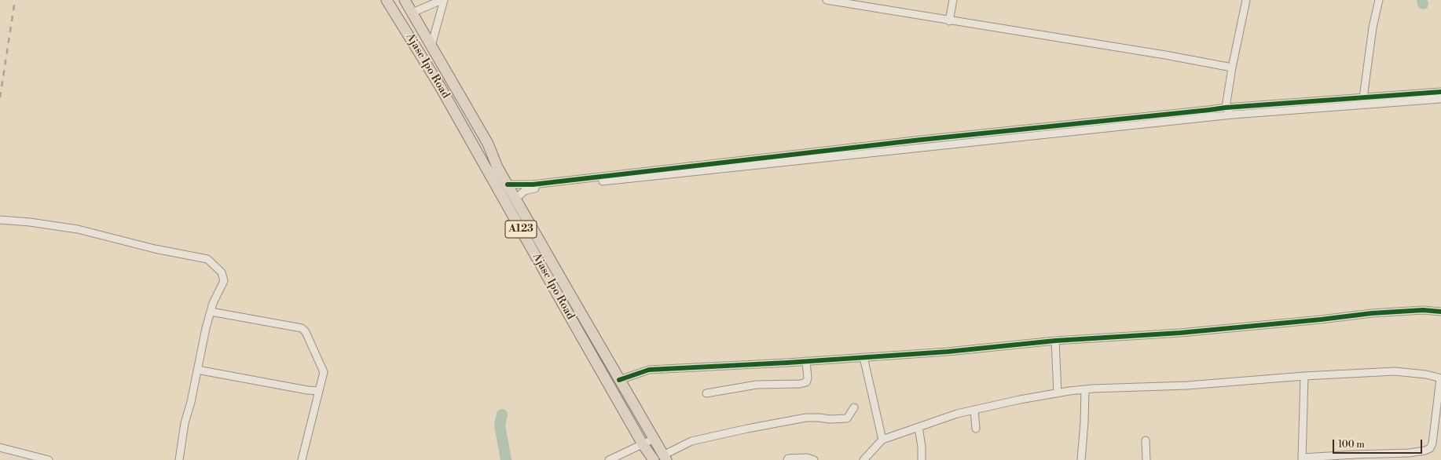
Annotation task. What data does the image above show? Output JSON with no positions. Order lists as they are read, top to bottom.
{
  "streets": {
    "highway": ["Ajase Ipo Road", "A123"]
  },
  "scale_bar": "100 m"
}
